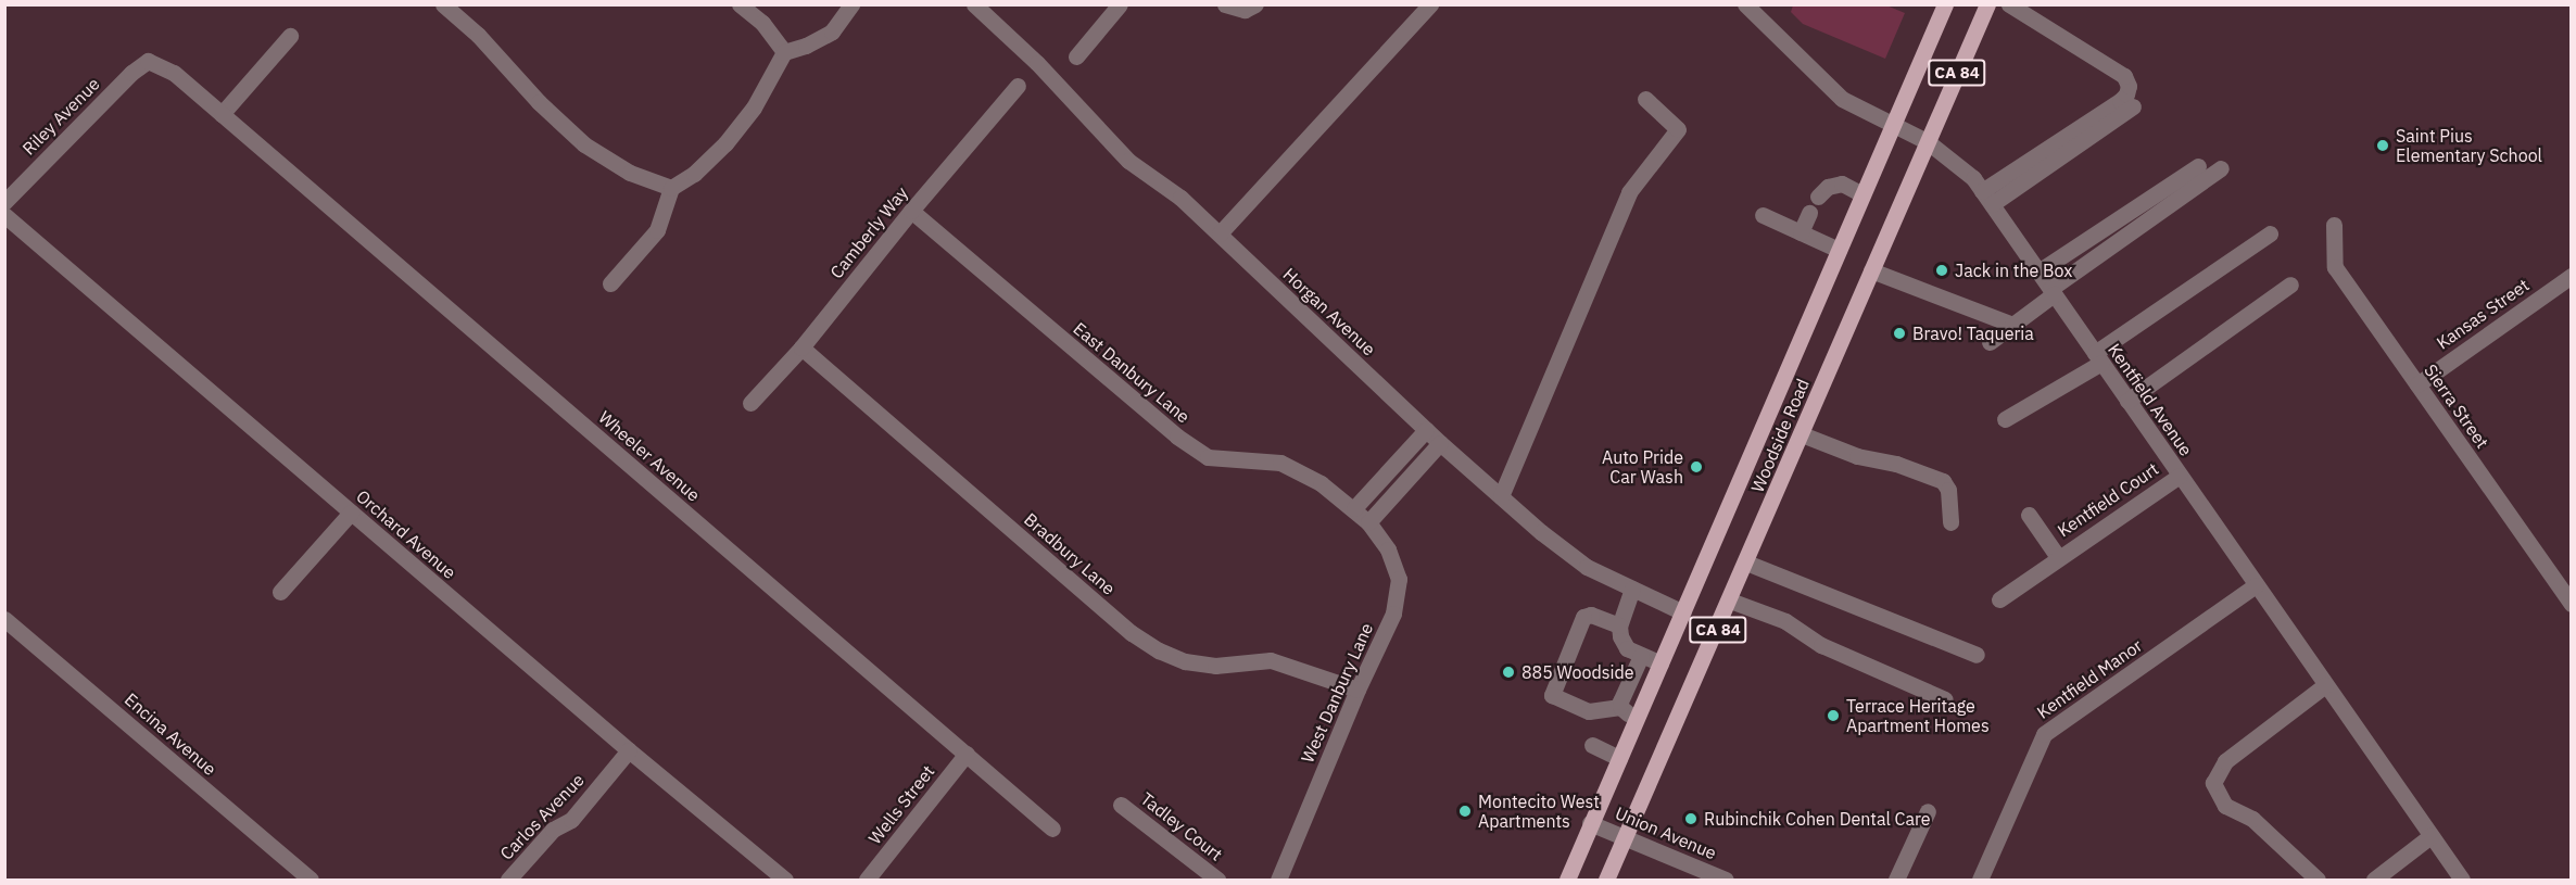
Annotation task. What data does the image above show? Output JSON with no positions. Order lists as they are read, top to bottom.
{
  "streets": {
    "main road": ["CA 84", "Woodside Road"],
    "street": [
      "Riley Avenue",
      "Camberly Way",
      "Horgan Avenue",
      "Kansas Street",
      "East Danbury Lane",
      "Kentfield Avenue",
      "Sierra Street",
      "Wheeler Avenue",
      "Kentfield Court",
      "Orchard Avenue",
      "Bradbury Lane",
      "Kentfield Manor",
      "West Danbury Lane",
      "Encina Avenue",
      "Wells Street",
      "Carlos Avenue",
      "Tadley Court",
      "Union Avenue"
    ]
  },
  "crossings": [
    ["Riley Avenue", "Wheeler Avenue"],
    ["Camberly Way", "East Danbury Lane"],
    ["Camberly Way", "Bradbury Lane"],
    ["Horgan Avenue", "Woodside Road"],
    ["Kansas Street", "Sierra Street"],
    ["East Danbury Lane", "West Danbury Lane"],
    ["Kentfield Avenue", "Woodside Road"],
    ["Kentfield Avenue", "Kentfield Court"],
    ["Kentfield Avenue", "Kentfield Manor"],
    ["Woodside Road", "Union Avenue"],
    ["Wheeler Avenue", "Wells Street"],
    ["Orchard Avenue", "Carlos Avenue"],
    ["Bradbury Lane", "West Danbury Lane"]
  ],
  "places": [
    "Saint Pius Elementary School",
    "Jack in the Box",
    "Bravo! Taqueria",
    "Auto Pride Car Wash",
    "885 Woodside",
    "Terrace Heritage Apartment Homes",
    "Montecito West Apartments",
    "Rubinchik Cohen Dental Care"
  ]
}
